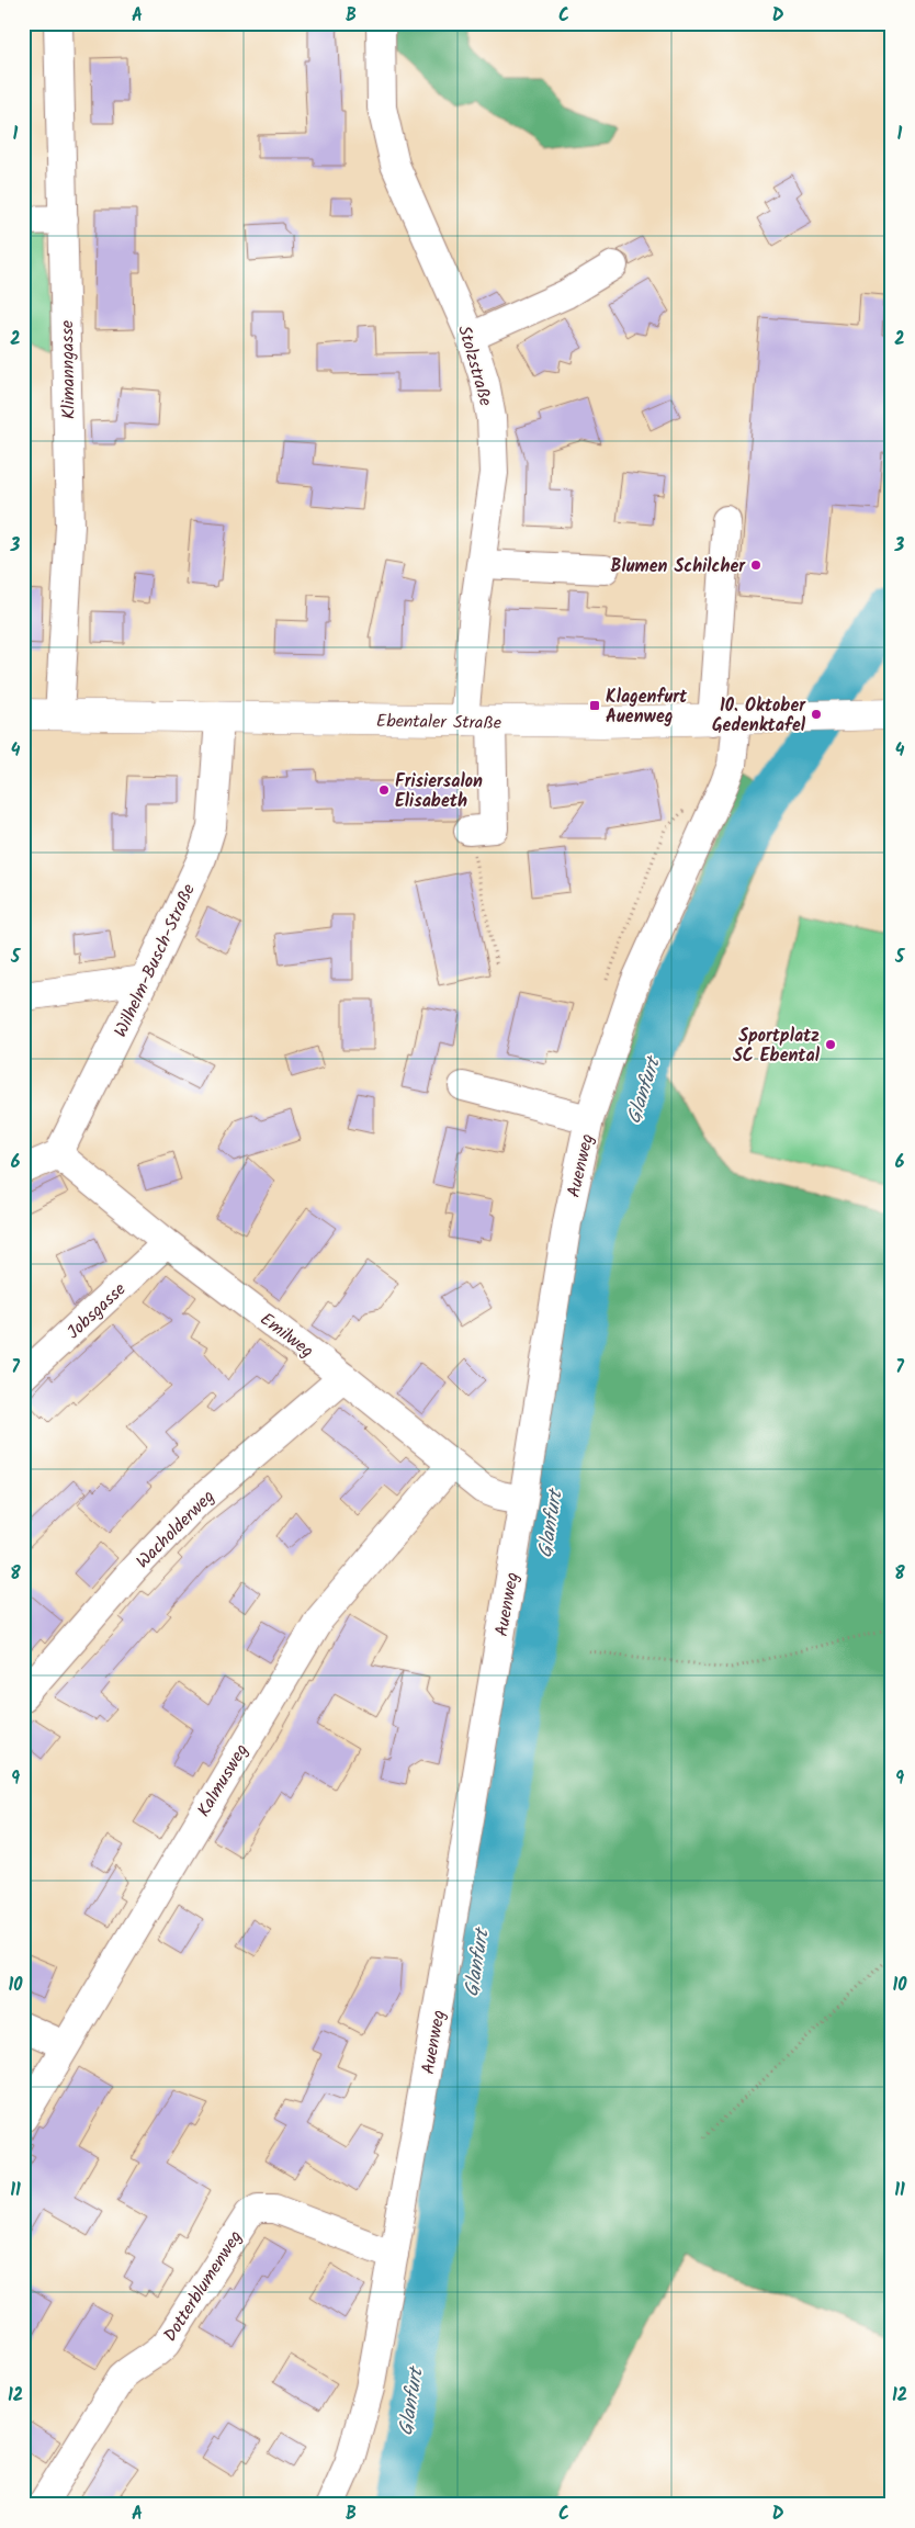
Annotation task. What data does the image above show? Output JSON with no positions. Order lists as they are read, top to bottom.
{
  "streets": {
    "main road": ["Ebentaler Straße"],
    "street": [
      "Stolzstraße",
      "Klimanngasse",
      "Wilhelm-Busch-Straße",
      "Auenweg",
      "Jobsgasse",
      "Emilweg",
      "Wacholderweg",
      "Kalmusweg",
      "Dotterblumenweg"
    ]
  },
  "crossings": [
    ["Stolzstraße", "Ebentaler Straße"],
    ["Klimanngasse", "Ebentaler Straße"],
    ["Ebentaler Straße", "Wilhelm-Busch-Straße"],
    ["Ebentaler Straße", "Auenweg"],
    ["Wilhelm-Busch-Straße", "Emilweg"],
    ["Auenweg", "Emilweg"],
    ["Auenweg", "Dotterblumenweg"],
    ["Jobsgasse", "Emilweg"],
    ["Emilweg", "Wacholderweg"],
    ["Emilweg", "Kalmusweg"]
  ],
  "water": ["Glanfurt"],
  "places": {
    "other": [
      "Blumen Schilcher",
      "10. Oktober Gedenktafel",
      "Frisiersalon Elisabeth",
      "Sportplatz SC Ebental"
    ],
    "transit": ["Klagenfurt Auenweg"]
  },
  "grid": {
    "columns": [
      "A",
      "B",
      "C",
      "D"
    ],
    "rows": [
      "1",
      "2",
      "3",
      "4",
      "5",
      "6",
      "7",
      "8",
      "9",
      "10",
      "11",
      "12"
    ]
  }
}
